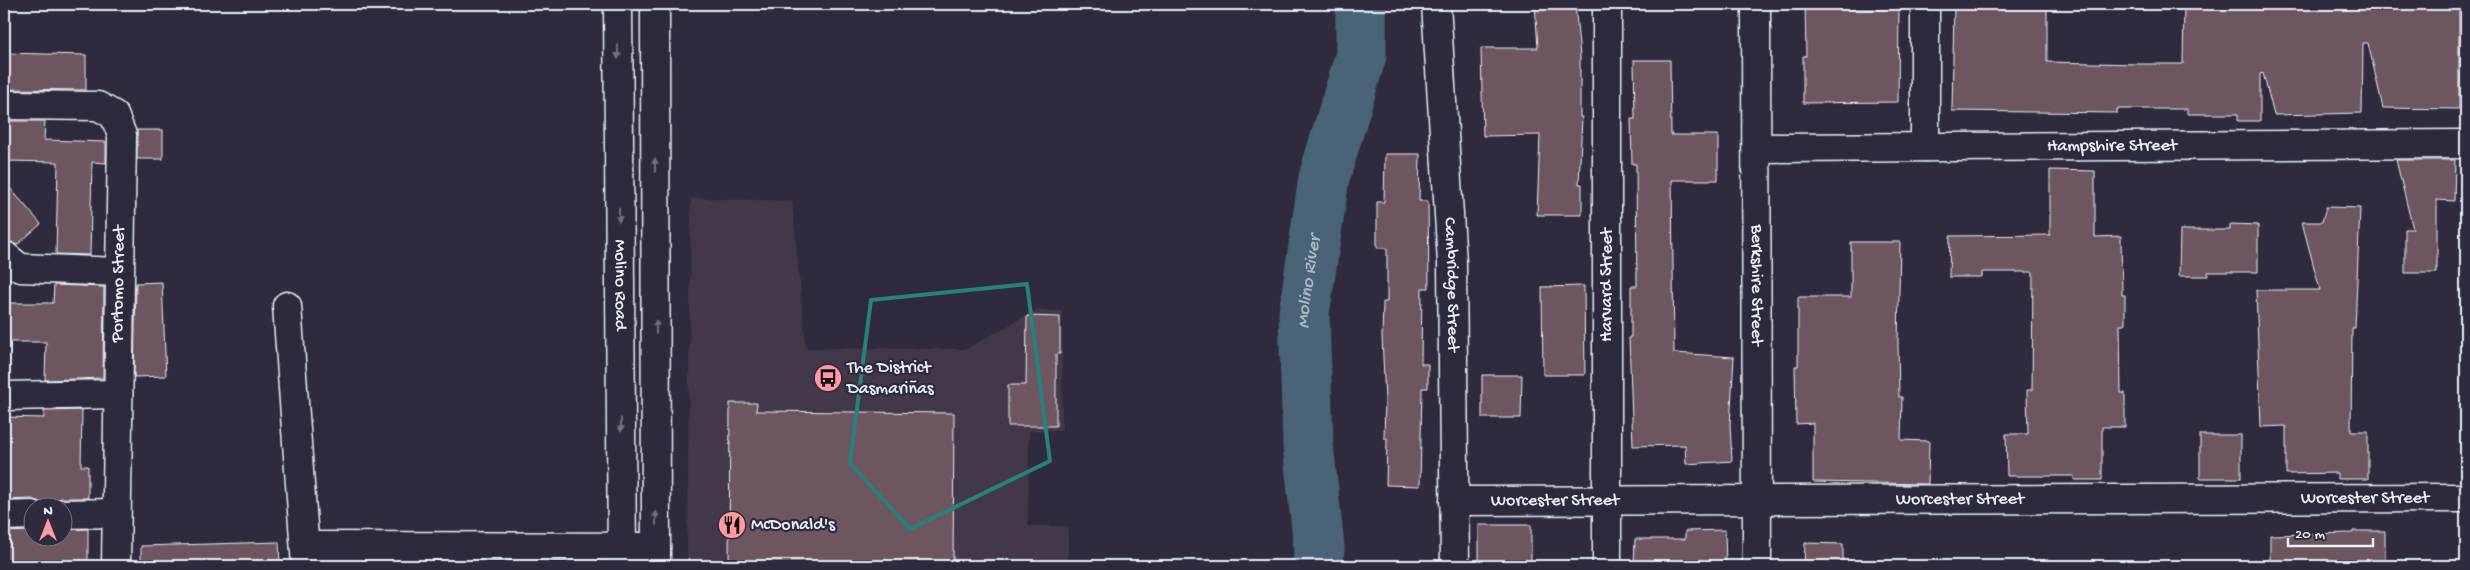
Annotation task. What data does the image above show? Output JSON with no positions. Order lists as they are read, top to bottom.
{
  "streets": {
    "street": [
      "Hampshire Street",
      "Portomo Street",
      "Molino Road",
      "Cambridge Street",
      "Harvard Street",
      "Berkshire Street",
      "Worcester Street"
    ]
  },
  "crossings": [
    ["Hampshire Street", "Berkshire Street"],
    ["Cambridge Street", "Worcester Street"],
    ["Harvard Street", "Worcester Street"],
    ["Berkshire Street", "Worcester Street"]
  ],
  "water": ["Molino River"],
  "places": {
    "bus stop": ["The District Dasmariñas"],
    "restaurant": ["McDonald's"]
  },
  "scale_bar": "20 m",
  "north": "top"
}
